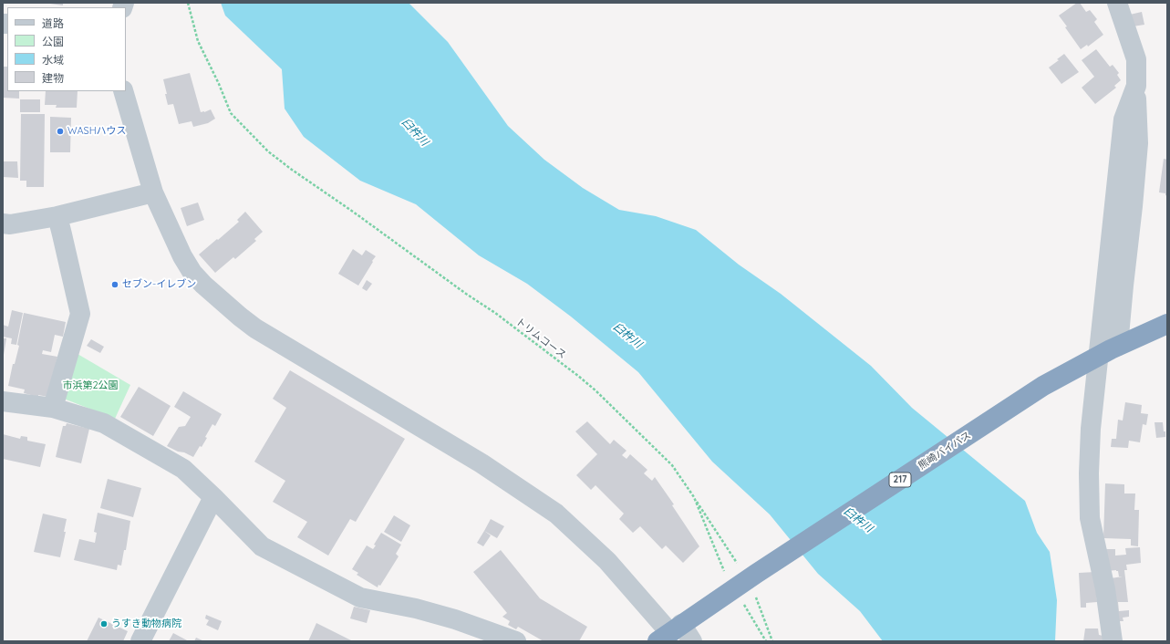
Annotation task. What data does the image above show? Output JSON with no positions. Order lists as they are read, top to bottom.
{
  "streets": {
    "highway": ["熊崎バイパス", "217"],
    "path": ["トリムコース"]
  },
  "water": ["臼杵川"],
  "parks": ["市浜第2公園"],
  "places": ["WASHハウス", "セブン-イレブン", "うすき動物病院"],
  "legend": [
    "道路",
    "公園",
    "水域",
    "建物"
  ]
}
